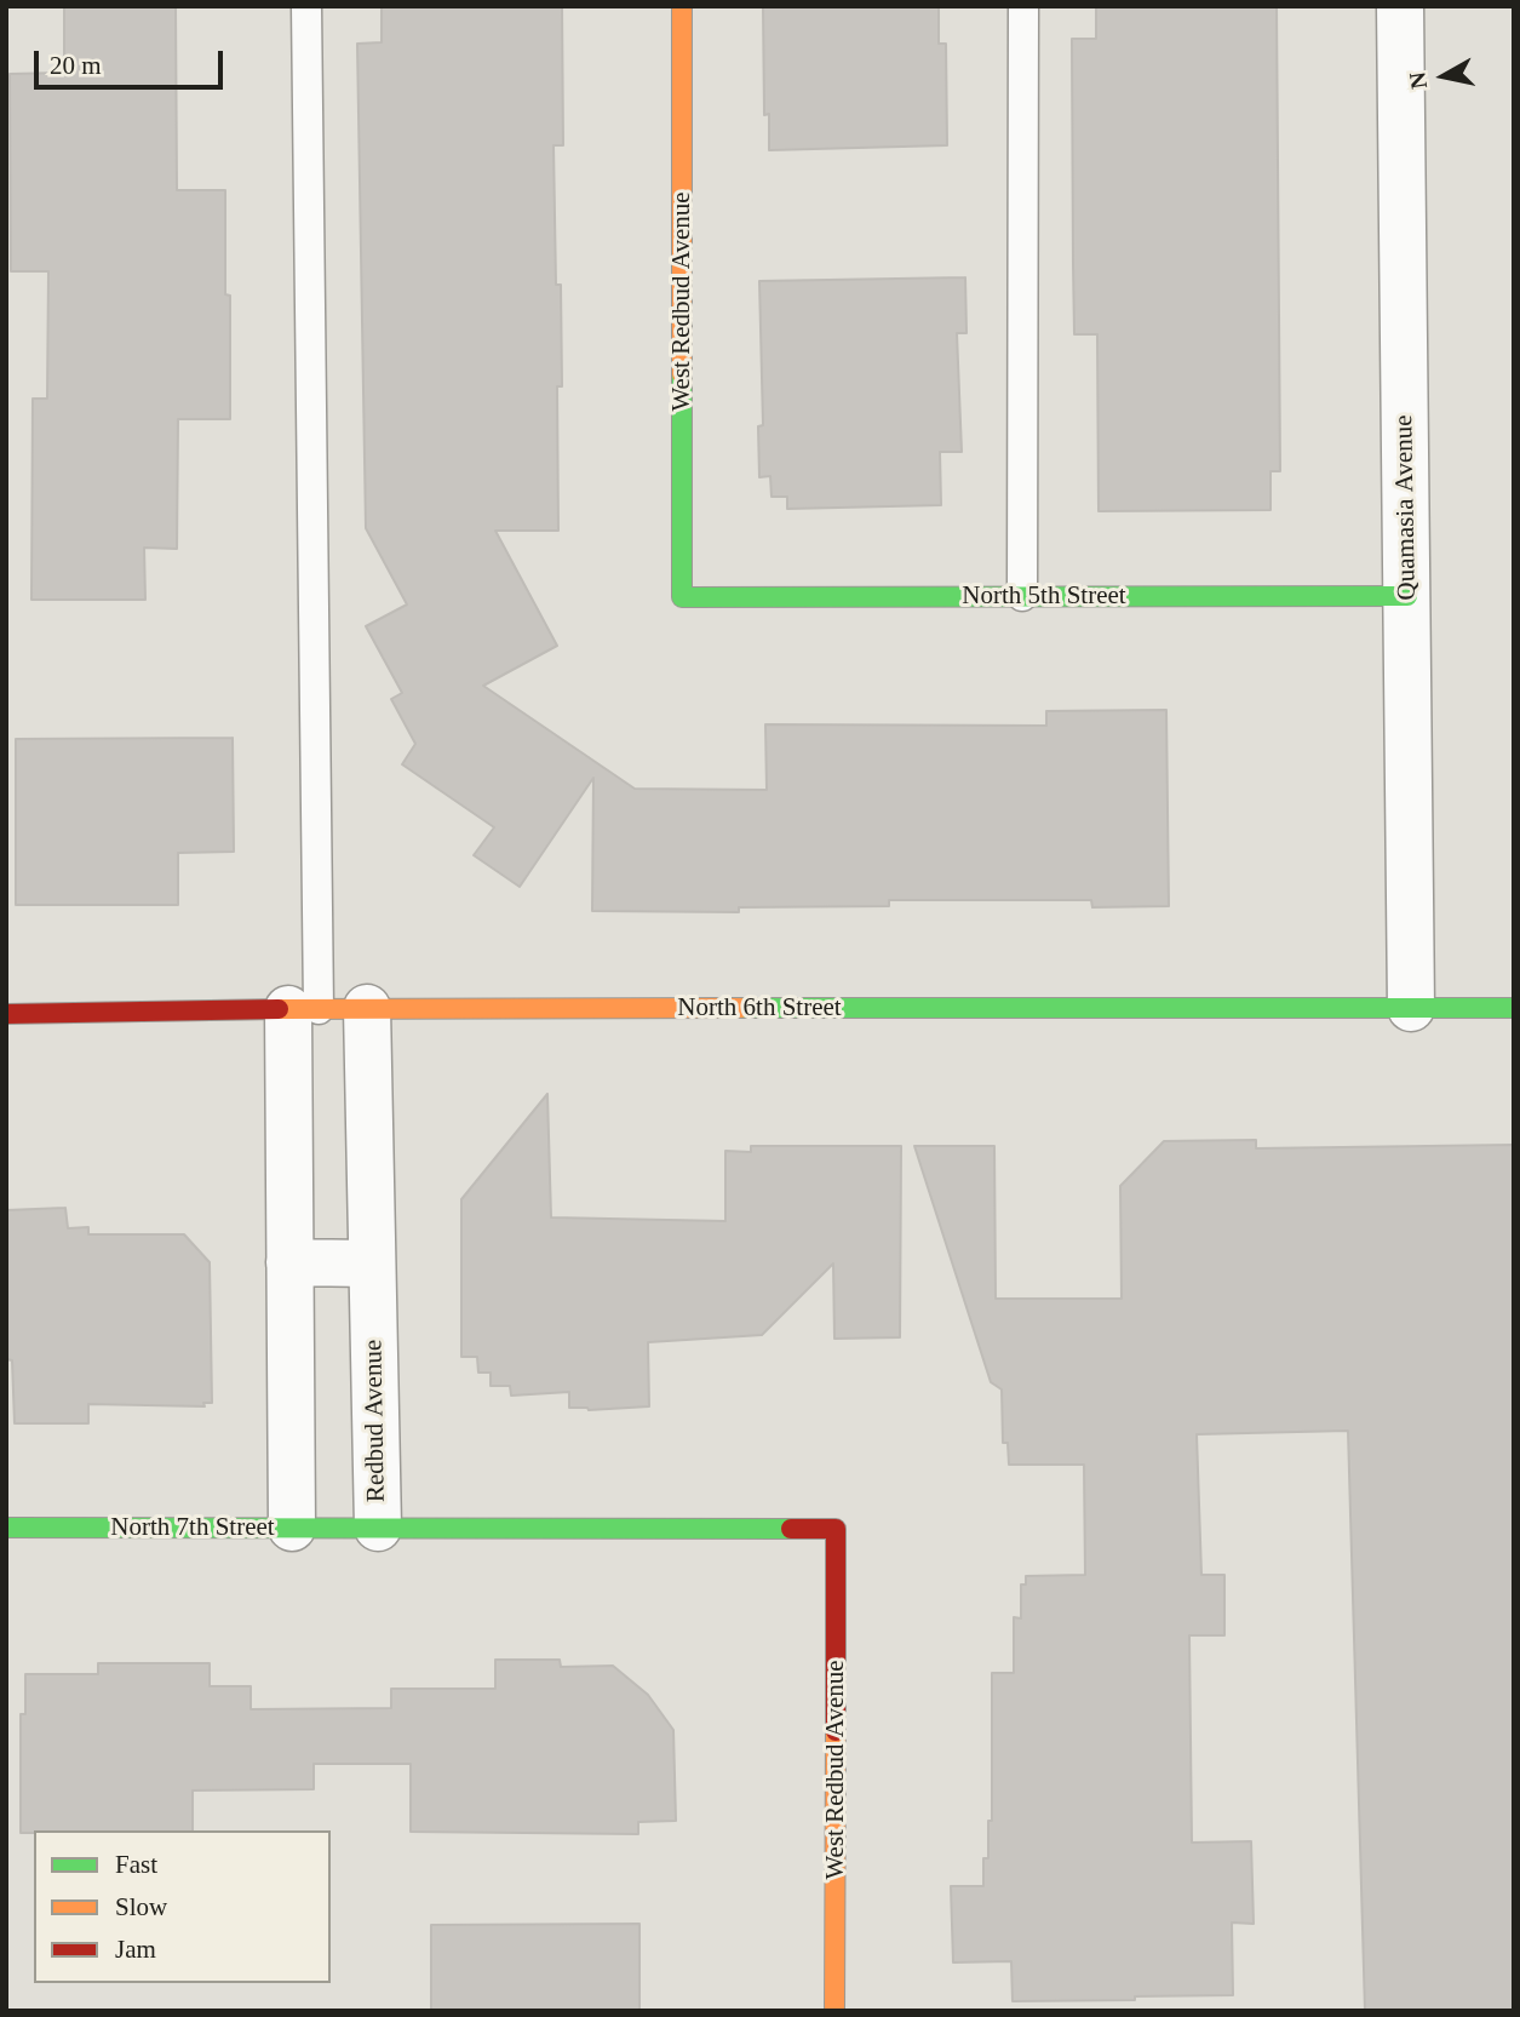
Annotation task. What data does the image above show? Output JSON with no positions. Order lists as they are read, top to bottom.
{
  "streets": {
    "street": [
      "West Redbud Avenue",
      "Quamasia Avenue",
      "North 5th Street",
      "North 6th Street",
      "Redbud Avenue",
      "North 7th Street"
    ]
  },
  "crossings": [
    ["West Redbud Avenue", "North 5th Street"],
    ["West Redbud Avenue", "Redbud Avenue"],
    ["Quamasia Avenue", "North 5th Street"],
    ["Quamasia Avenue", "North 6th Street"],
    ["North 6th Street", "Redbud Avenue"],
    ["Redbud Avenue", "North 7th Street"]
  ],
  "legend": ["Fast", "Slow", "Jam"],
  "scale_bar": "20 m",
  "north": "left"
}
